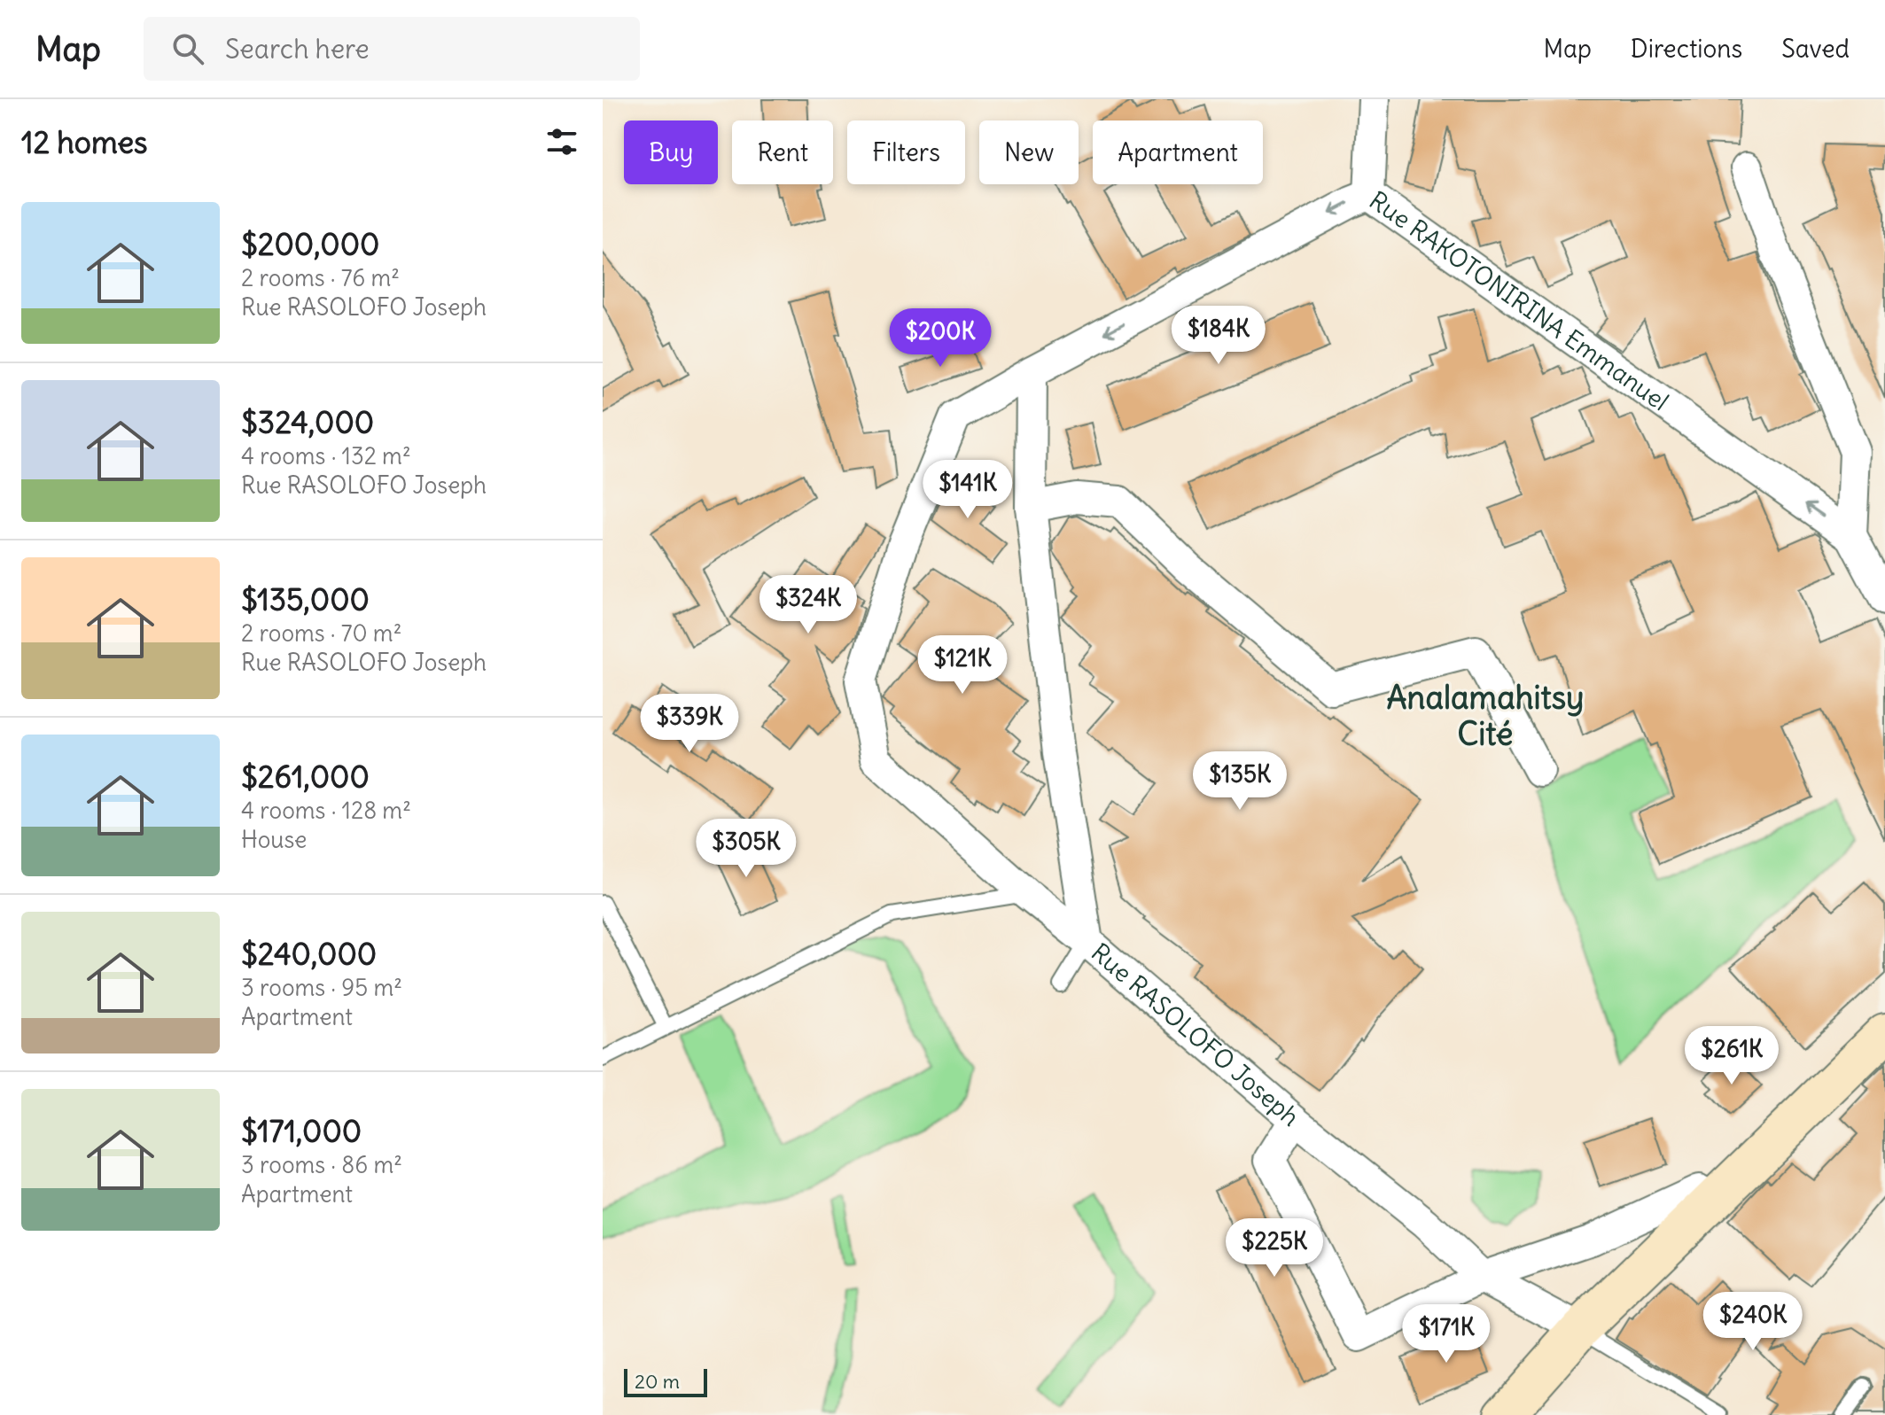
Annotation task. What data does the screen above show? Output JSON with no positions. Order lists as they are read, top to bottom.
{
  "streets": {
    "street": ["Rue RAKOTONIRINA Emmanuel", "Rue RASOLOFO Joseph"]
  },
  "crossings": [
    ["Rue RAKOTONIRINA Emmanuel", "Rue RASOLOFO Joseph"]
  ],
  "one_way": ["Rue RAKOTONIRINA Emmanuel"],
  "districts": ["Analamahitsy Cité"],
  "scale_bar": "20 m",
  "page": {
    "header": "Map",
    "search": "Search here",
    "nav": ["Map", "Directions", "Saved"],
    "heading": "12 homes",
    "chip": [
      "Buy",
      "Rent",
      "Filters",
      "New",
      "Apartment"
    ],
    "list": [
      {
        "name": "$200,000",
        "note": "2 rooms · 76 m² · Rue RASOLOFO Joseph"
      },
      {
        "name": "$324,000",
        "note": "4 rooms · 132 m² · Rue RASOLOFO Joseph"
      },
      {
        "name": "$135,000",
        "note": "2 rooms · 70 m² · Rue RASOLOFO Joseph"
      },
      {
        "name": "$261,000",
        "note": "4 rooms · 128 m² · House"
      },
      {
        "name": "$240,000",
        "note": "3 rooms · 95 m² · Apartment"
      },
      {
        "name": "$171,000",
        "note": "3 rooms · 86 m² · Apartment"
      }
    ],
    "price": [
      "$184K",
      "$200K",
      "$141K",
      "$324K",
      "$121K",
      "$339K",
      "$135K",
      "$305K",
      "$261K",
      "$225K",
      "$240K",
      "$171K"
    ],
    "scale": "20 m"
  }
}
